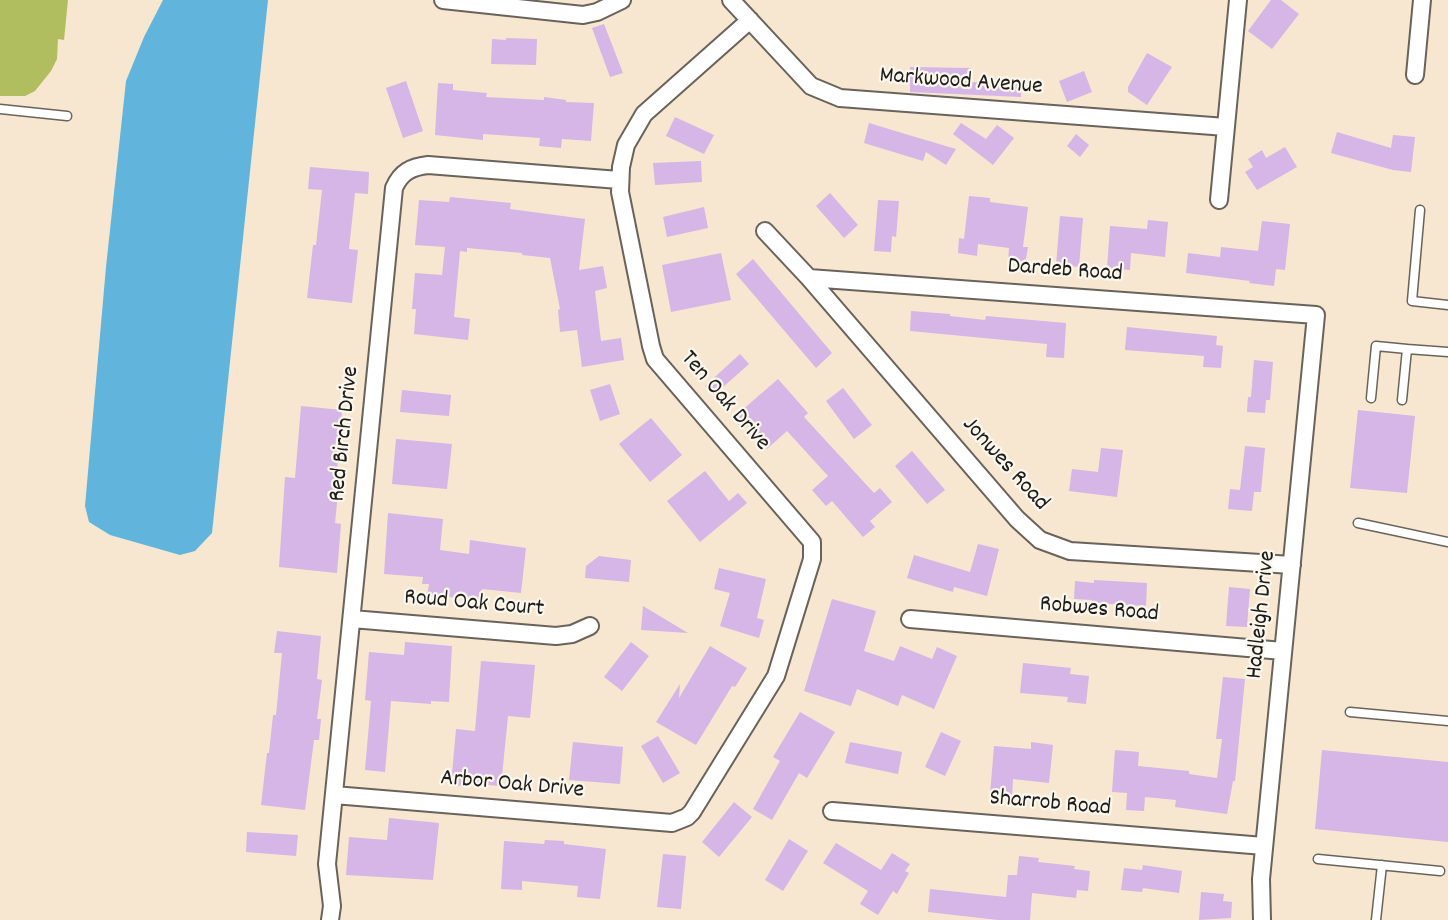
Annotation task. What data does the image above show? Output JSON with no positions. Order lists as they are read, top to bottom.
{
  "streets": {
    "street": [
      "Markwood Avenue",
      "Dardeb Road",
      "Ten Oak Drive",
      "Red Birch Drive",
      "Jonwes Road",
      "Roud Oak Court",
      "Robwes Road",
      "Hadleigh Drive",
      "Arbor Oak Drive",
      "Sharrob Road"
    ]
  },
  "crossings": [
    ["Markwood Avenue", "Ten Oak Drive"],
    ["Dardeb Road", "Jonwes Road"],
    ["Dardeb Road", "Hadleigh Drive"],
    ["Ten Oak Drive", "Red Birch Drive"],
    ["Ten Oak Drive", "Arbor Oak Drive"],
    ["Red Birch Drive", "Roud Oak Court"],
    ["Red Birch Drive", "Arbor Oak Drive"],
    ["Jonwes Road", "Hadleigh Drive"],
    ["Robwes Road", "Hadleigh Drive"],
    ["Hadleigh Drive", "Sharrob Road"]
  ]
}
